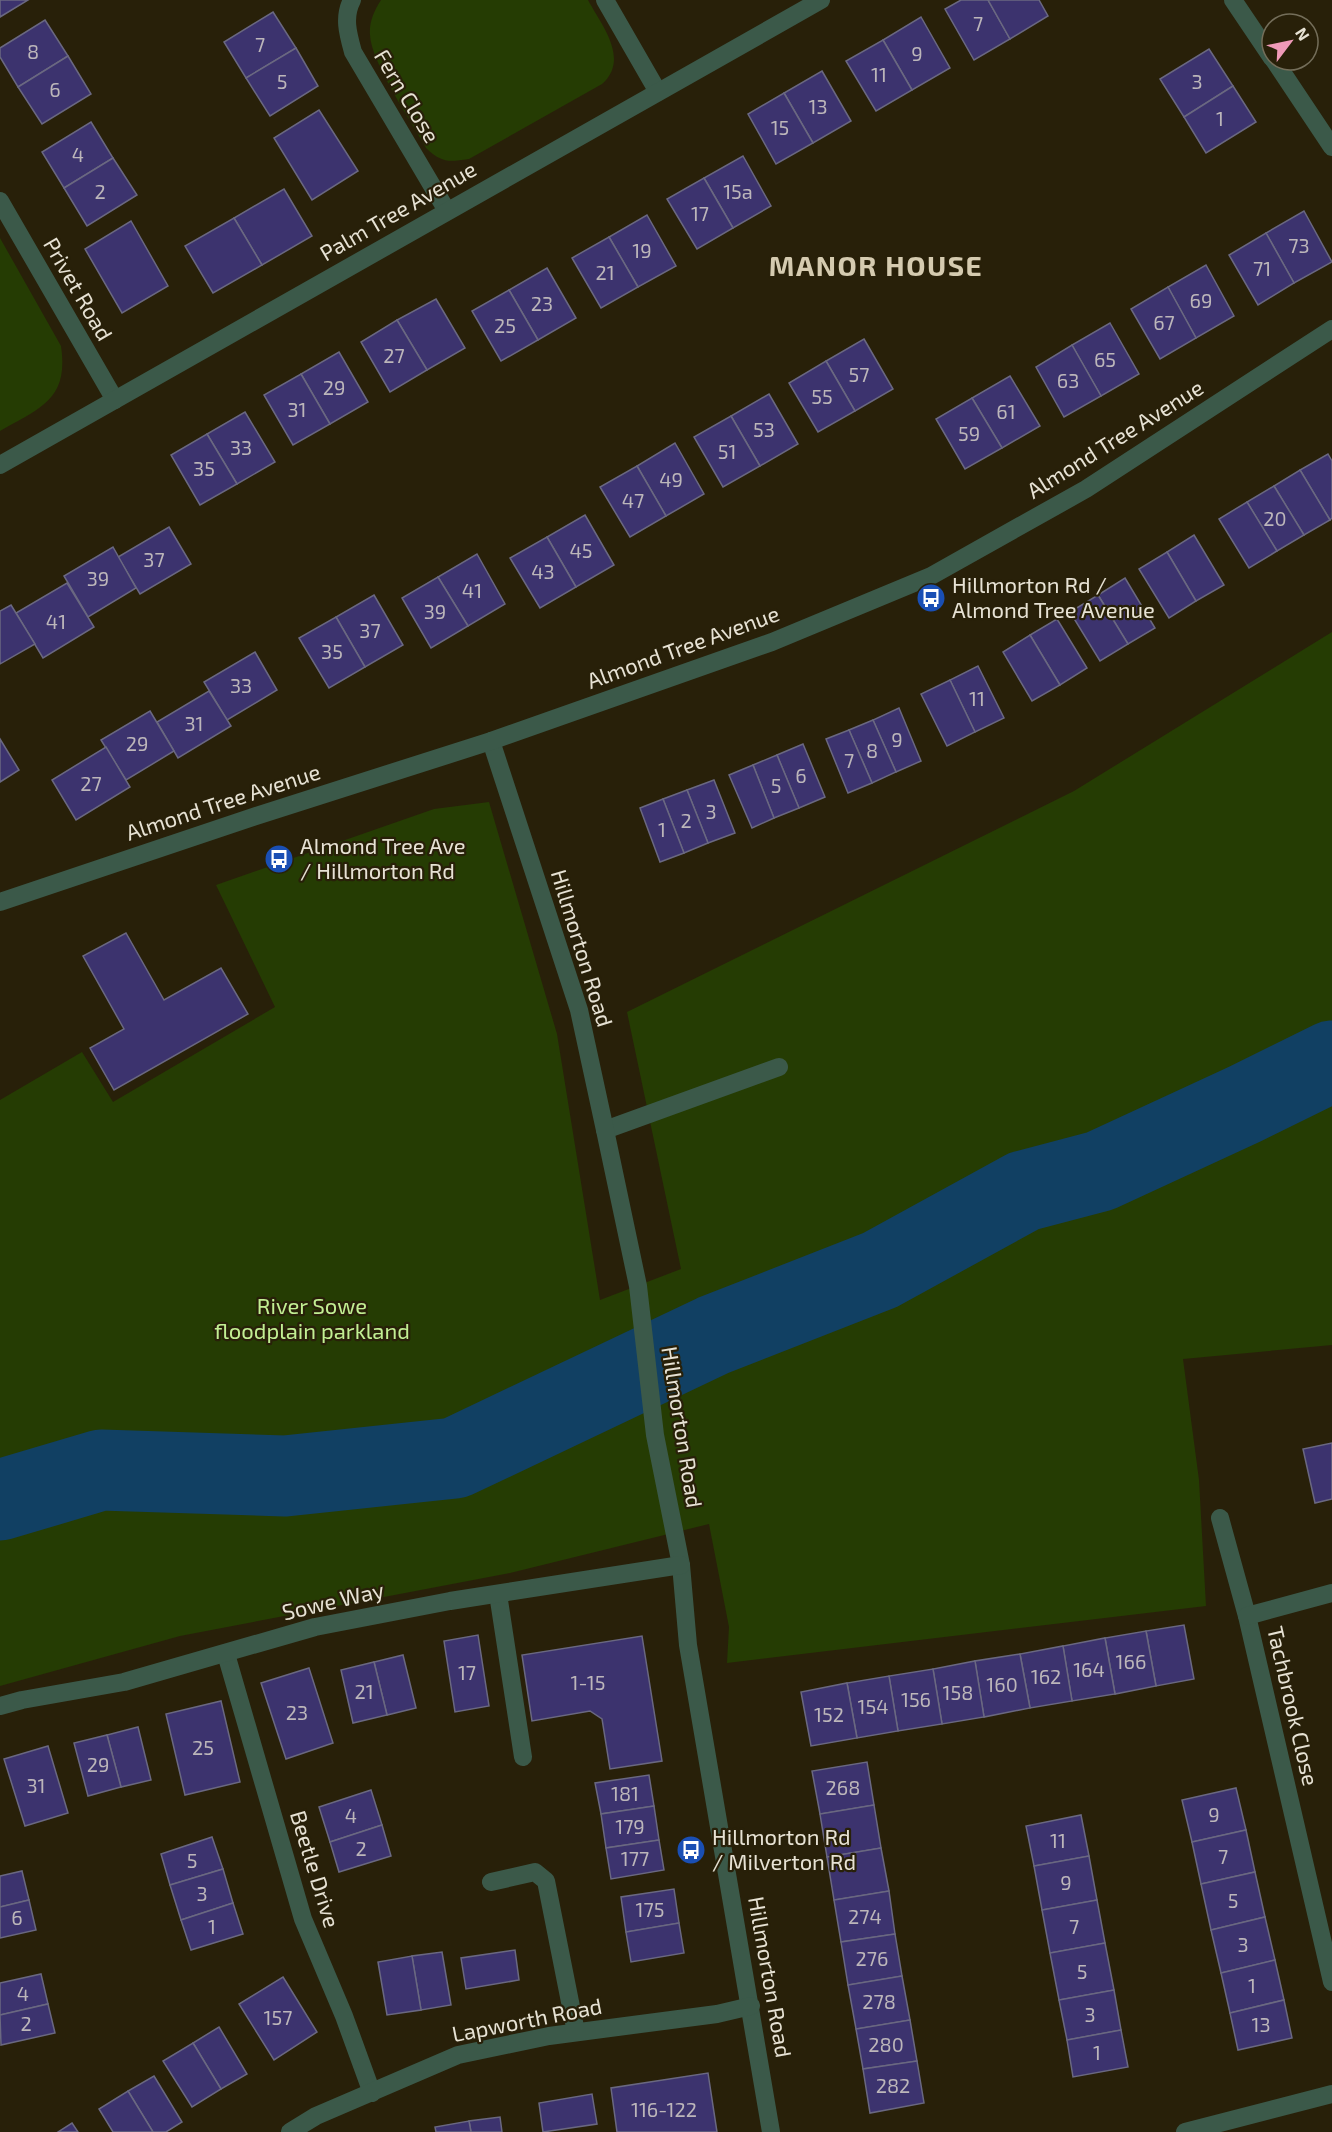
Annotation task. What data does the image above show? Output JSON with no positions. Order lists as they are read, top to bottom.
{
  "streets": {
    "street": [
      "Fern Close",
      "Palm Tree Avenue",
      "Privet Road",
      "Almond Tree Avenue",
      "Hillmorton Road",
      "Sowe Way",
      "Tachbrook Close",
      "Beetle Drive",
      "Lapworth Road"
    ]
  },
  "crossings": [
    ["Fern Close", "Palm Tree Avenue"],
    ["Palm Tree Avenue", "Privet Road"],
    ["Almond Tree Avenue", "Hillmorton Road"],
    ["Hillmorton Road", "Sowe Way"],
    ["Hillmorton Road", "Lapworth Road"],
    ["Sowe Way", "Beetle Drive"],
    ["Beetle Drive", "Lapworth Road"]
  ],
  "districts": ["MANOR HOUSE"],
  "parks": ["River Sowe floodplain parkland"],
  "places": {
    "bus stop": ["Hillmorton Rd / Almond Tree Avenue", "Almond Tree Ave / Hillmorton Rd", "Hillmorton Rd / Milverton Rd"]
  },
  "house_numbers": [
    "7",
    "7",
    "8",
    "9",
    "11",
    "5",
    "3",
    "6",
    "13",
    "1",
    "15",
    "4",
    "2",
    "15a",
    "17",
    "73",
    "19",
    "71",
    "21",
    "69",
    "23",
    "67",
    "25",
    "27",
    "65",
    "57",
    "63",
    "29",
    "55",
    "31",
    "61",
    "53",
    "59",
    "33",
    "51",
    "35",
    "49",
    "47",
    "20",
    "45",
    "37",
    "43",
    "39",
    "41",
    "39",
    "41",
    "37",
    "35",
    "33",
    "11",
    "31",
    "9",
    "29",
    "8",
    "7",
    "6",
    "27",
    "5",
    "3",
    "2",
    "1",
    "166",
    "164",
    "17",
    "162",
    "1-15",
    "160",
    "21",
    "158",
    "156",
    "154",
    "23",
    "152",
    "25",
    "29",
    "31",
    "268",
    "181",
    "9",
    "4",
    "179",
    "11",
    "2",
    "7",
    "177",
    "5",
    "9",
    "3",
    "5",
    "175",
    "274",
    "6",
    "1",
    "7",
    "3",
    "276",
    "5",
    "1",
    "4",
    "278",
    "3",
    "157",
    "2",
    "13",
    "280",
    "1",
    "282",
    "116-122"
  ],
  "north": "top right"
}
